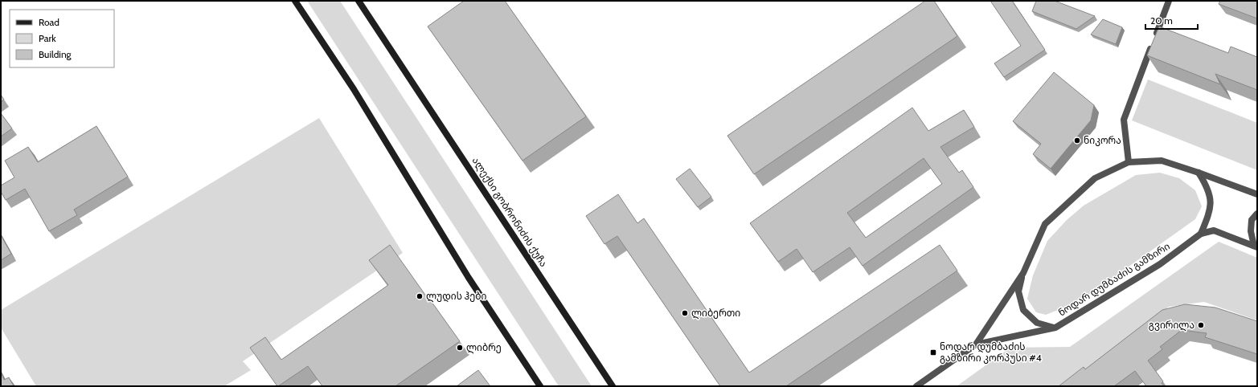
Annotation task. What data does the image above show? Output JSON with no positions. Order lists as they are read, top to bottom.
{
  "streets": {
    "main road": ["ალექსი გობრონიძის ქუჩა"],
    "street": ["ნოდარ დუმბაძის გამზირი"]
  },
  "places": {
    "other": [
      "ნიკორა",
      "ლუდის ჰები",
      "ლიბერთი",
      "გვირილა",
      "ლიბრე"
    ],
    "transit": ["ნოდარ დუმბაძის გამზირი კორპუსი #4"]
  },
  "legend": ["Road", "Park", "Building"],
  "scale_bar": "20 m"
}
